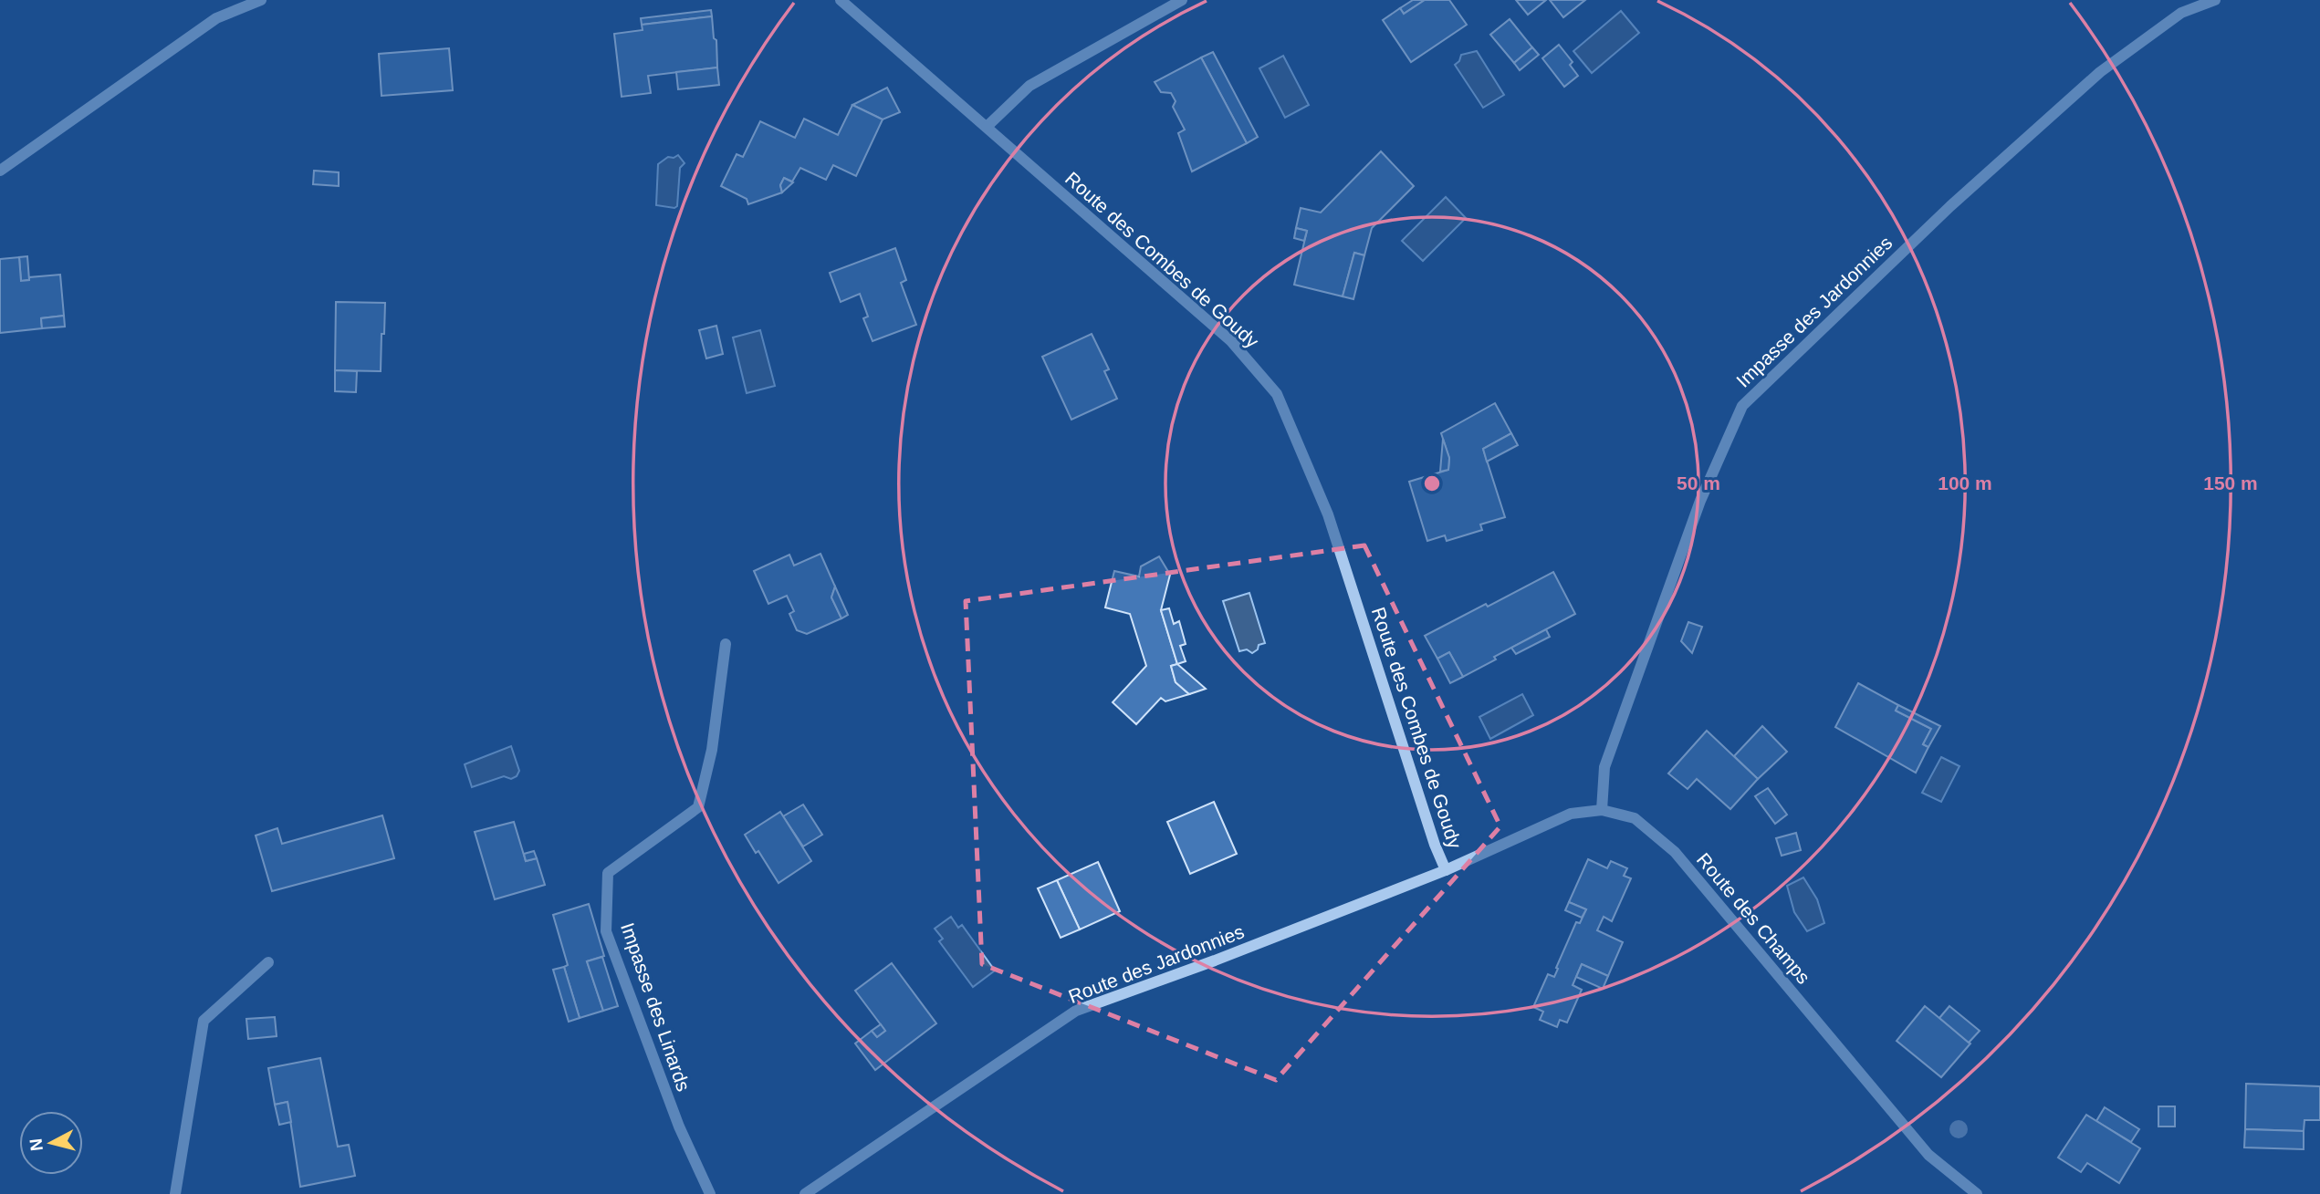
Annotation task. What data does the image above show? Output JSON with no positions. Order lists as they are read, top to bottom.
{
  "streets": {
    "street": [
      "Route des Combes de Goudy",
      "Impasse des Jardonnies",
      "Route des Champs",
      "Route des Jardonnies",
      "Impasse des Linards"
    ]
  },
  "crossings": [
    ["Route des Combes de Goudy", "Route des Champs"],
    ["Route des Combes de Goudy", "Route des Jardonnies"],
    ["Impasse des Jardonnies", "Route des Champs"],
    ["Route des Champs", "Route des Jardonnies"]
  ],
  "north": "left",
  "rings": ["50 m", "100 m", "150 m"]
}
